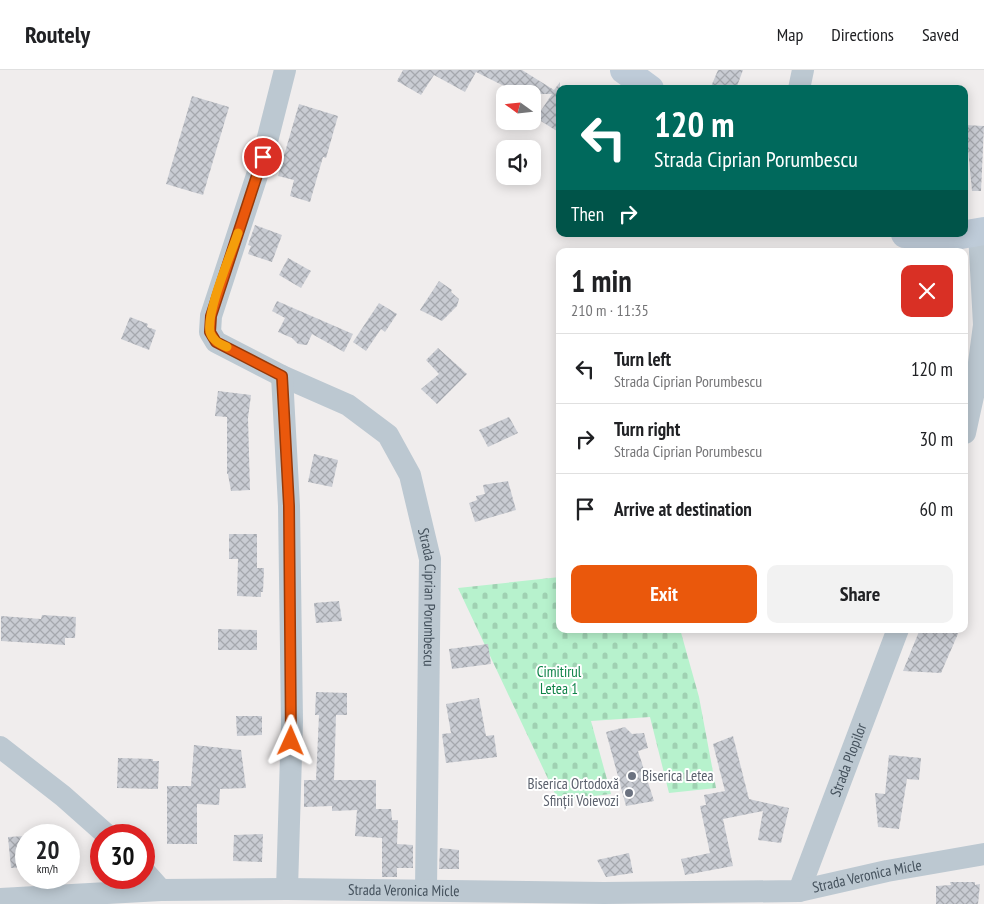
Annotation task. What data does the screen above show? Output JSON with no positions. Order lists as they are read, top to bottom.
{
  "streets": {
    "street": ["Strada Ciprian Porumbescu", "Strada Plopilor", "Strada Veronica Micle"]
  },
  "crossings": [
    ["Strada Ciprian Porumbescu", "Strada Veronica Micle"],
    ["Strada Plopilor", "Strada Veronica Micle"]
  ],
  "parks": ["Cimitirul Letea 1"],
  "places": ["Biserica Letea", "Biserica Ortodoxă Sfinții Voievozi"],
  "north": "left",
  "page": {
    "header": "Routely",
    "nav": ["Map", "Directions", "Saved"],
    "turn": ["120 m", "Strada Ciprian Porumbescu"],
    "then": "Then",
    "heading": ["1 min", "210 m · 11:35"],
    "list": [
      {
        "name": "Turn left",
        "note": "Strada Ciprian Porumbescu",
        "value": "120 m"
      },
      {
        "name": "Turn right",
        "note": "Strada Ciprian Porumbescu",
        "value": "30 m"
      },
      {
        "name": "Arrive at destination",
        "value": "60 m"
      }
    ],
    "buttons": ["Exit", "Share"],
    "speed": "20 km/h",
    "limit": "30"
  }
}
